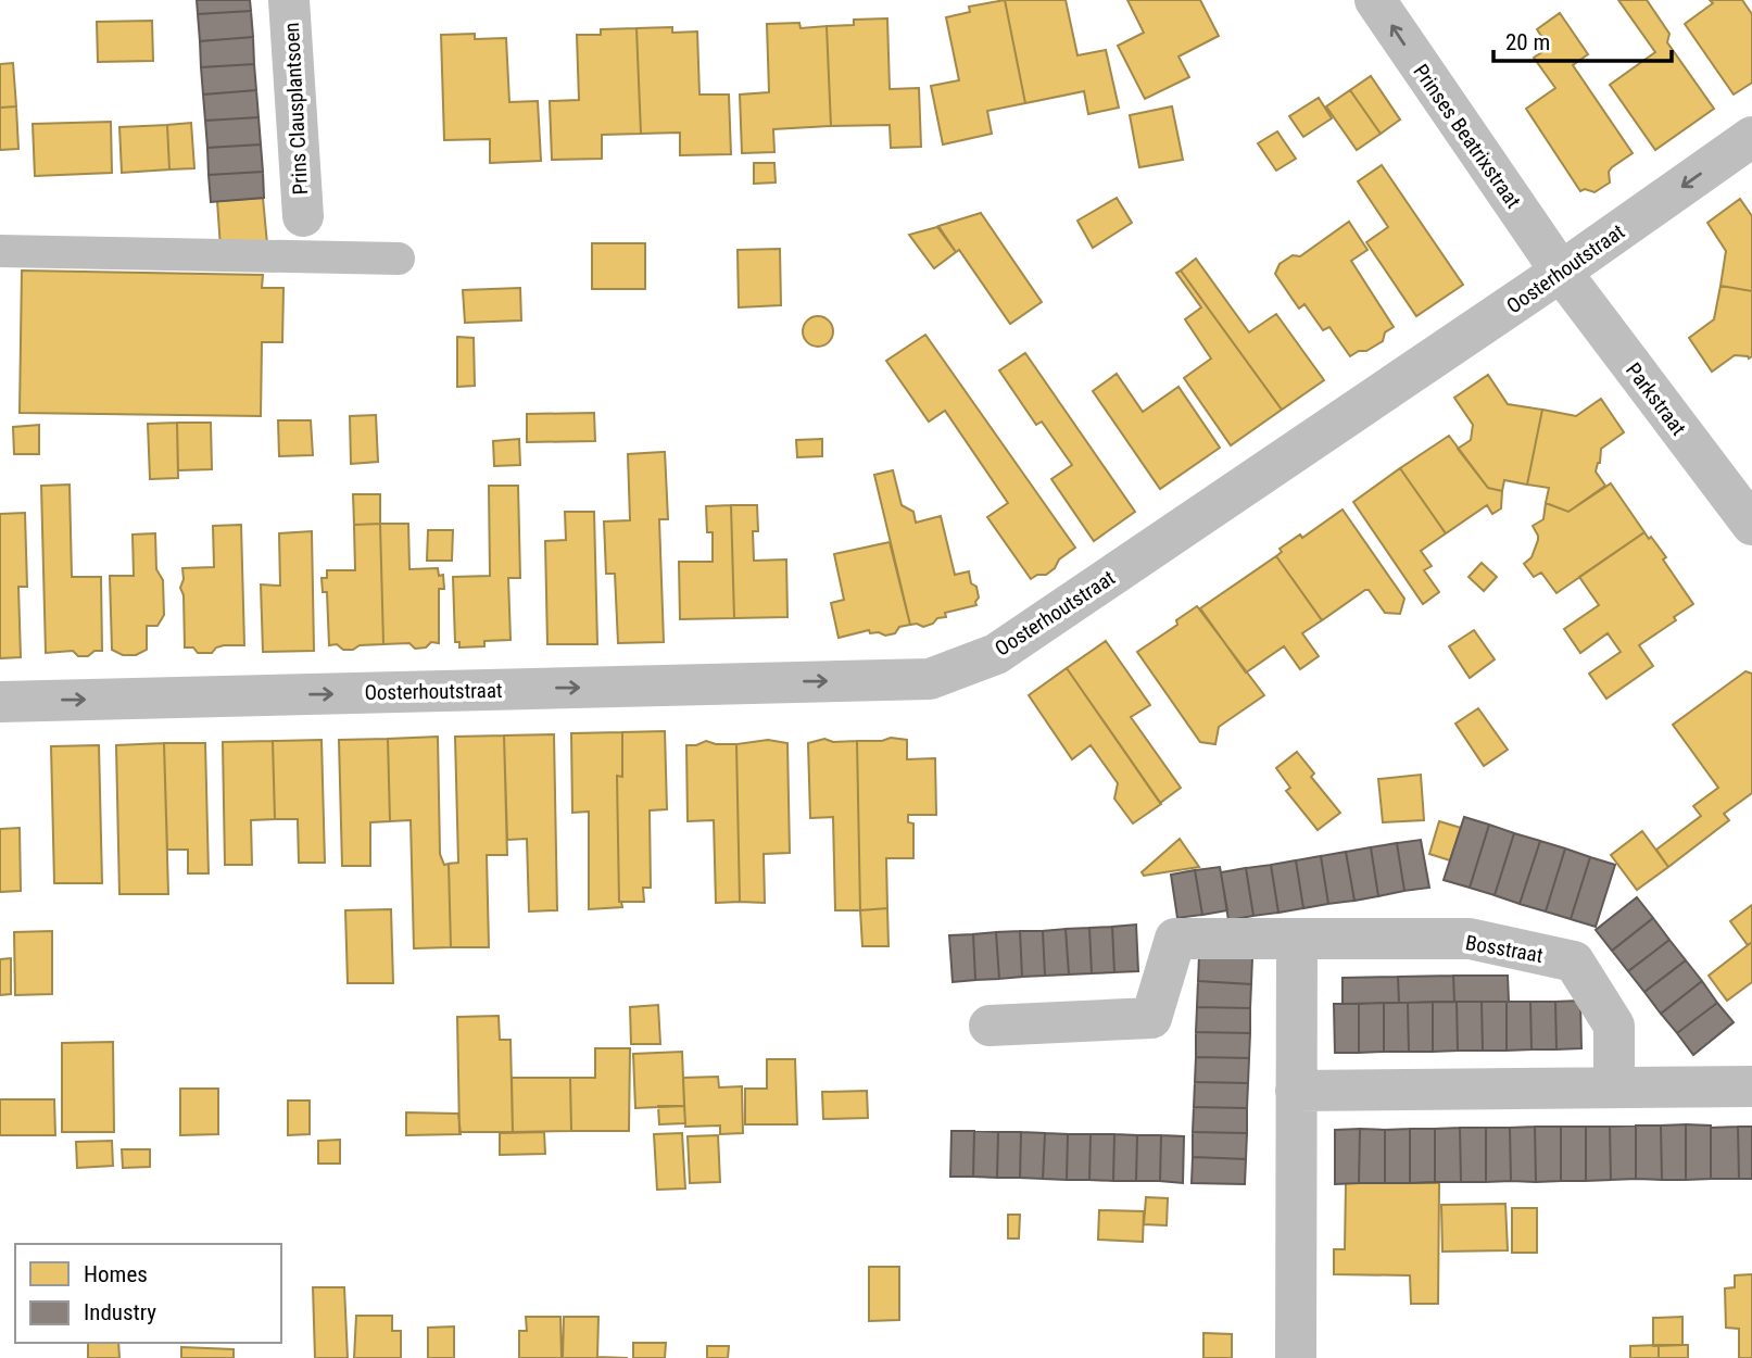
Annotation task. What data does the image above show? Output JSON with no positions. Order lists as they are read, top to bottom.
{
  "streets": {
    "street": [
      "Prins Clausplantsoen",
      "Prinses Beatrixstraat",
      "Oosterhoutstraat",
      "Parkstraat",
      "Bosstraat"
    ]
  },
  "crossings": [
    ["Prinses Beatrixstraat", "Oosterhoutstraat"],
    ["Prinses Beatrixstraat", "Parkstraat"],
    ["Oosterhoutstraat", "Parkstraat"]
  ],
  "one_way": ["Prinses Beatrixstraat"],
  "legend": ["Homes", "Industry"],
  "scale_bar": "20 m"
}
